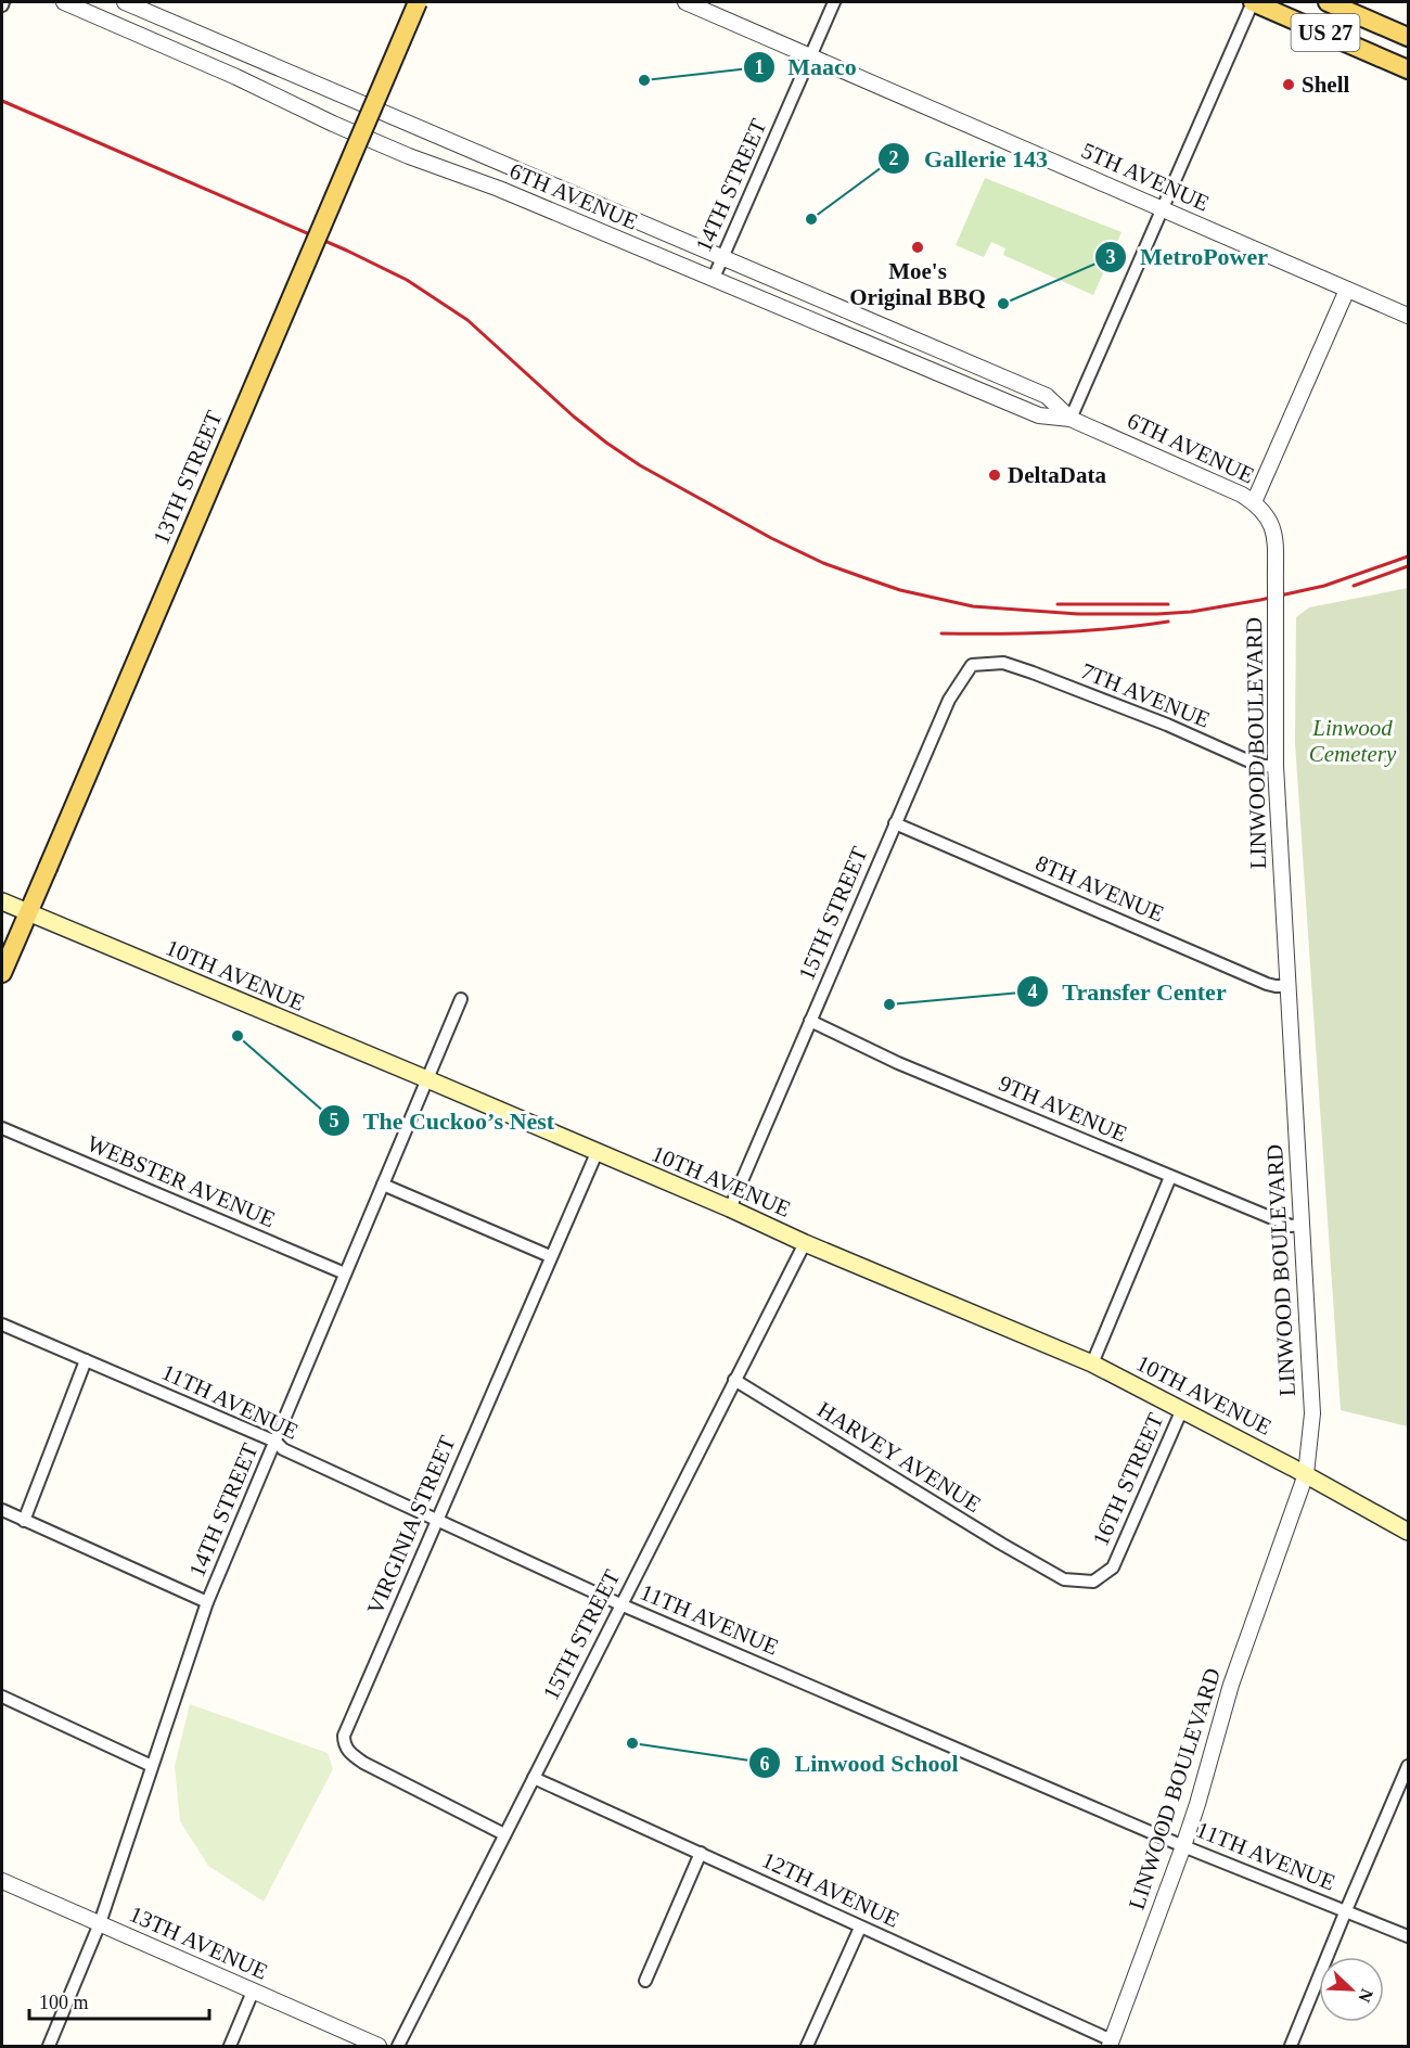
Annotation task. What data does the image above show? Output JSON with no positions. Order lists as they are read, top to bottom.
{
  "streets": {
    "main road": ["US 27", "13TH STREET", "10TH AVENUE"],
    "street": [
      "5TH AVENUE",
      "14TH STREET",
      "6TH AVENUE",
      "7TH AVENUE",
      "LINWOOD BOULEVARD",
      "8TH AVENUE",
      "15TH STREET",
      "9TH AVENUE",
      "WEBSTER AVENUE",
      "11TH AVENUE",
      "HARVEY AVENUE",
      "16TH STREET",
      "VIRGINIA STREET",
      "12TH AVENUE",
      "13TH AVENUE"
    ]
  },
  "crossings": [
    ["5TH AVENUE", "14TH STREET"],
    ["14TH STREET", "6TH AVENUE"],
    ["14TH STREET", "10TH AVENUE"],
    ["14TH STREET", "WEBSTER AVENUE"],
    ["14TH STREET", "11TH AVENUE"],
    ["14TH STREET", "13TH AVENUE"],
    ["6TH AVENUE", "LINWOOD BOULEVARD"],
    ["13TH STREET", "10TH AVENUE"],
    ["7TH AVENUE", "LINWOOD BOULEVARD"],
    ["7TH AVENUE", "15TH STREET"],
    ["LINWOOD BOULEVARD", "8TH AVENUE"],
    ["LINWOOD BOULEVARD", "10TH AVENUE"],
    ["LINWOOD BOULEVARD", "9TH AVENUE"],
    ["LINWOOD BOULEVARD", "11TH AVENUE"],
    ["LINWOOD BOULEVARD", "12TH AVENUE"],
    ["8TH AVENUE", "15TH STREET"],
    ["15TH STREET", "10TH AVENUE"],
    ["15TH STREET", "9TH AVENUE"],
    ["15TH STREET", "11TH AVENUE"],
    ["15TH STREET", "HARVEY AVENUE"],
    ["15TH STREET", "VIRGINIA STREET"],
    ["15TH STREET", "12TH AVENUE"],
    ["10TH AVENUE", "16TH STREET"],
    ["10TH AVENUE", "VIRGINIA STREET"],
    ["11TH AVENUE", "VIRGINIA STREET"],
    ["HARVEY AVENUE", "16TH STREET"]
  ],
  "parks": ["Linwood Cemetery"],
  "places": [
    "Maaco",
    "Shell",
    "Gallerie 143",
    "Moe's Original BBQ",
    "MetroPower",
    "DeltaData",
    "Transfer Center",
    "The Cuckoo’s Nest",
    "Linwood School"
  ],
  "scale_bar": "100 m",
  "north": "bottom right"
}
